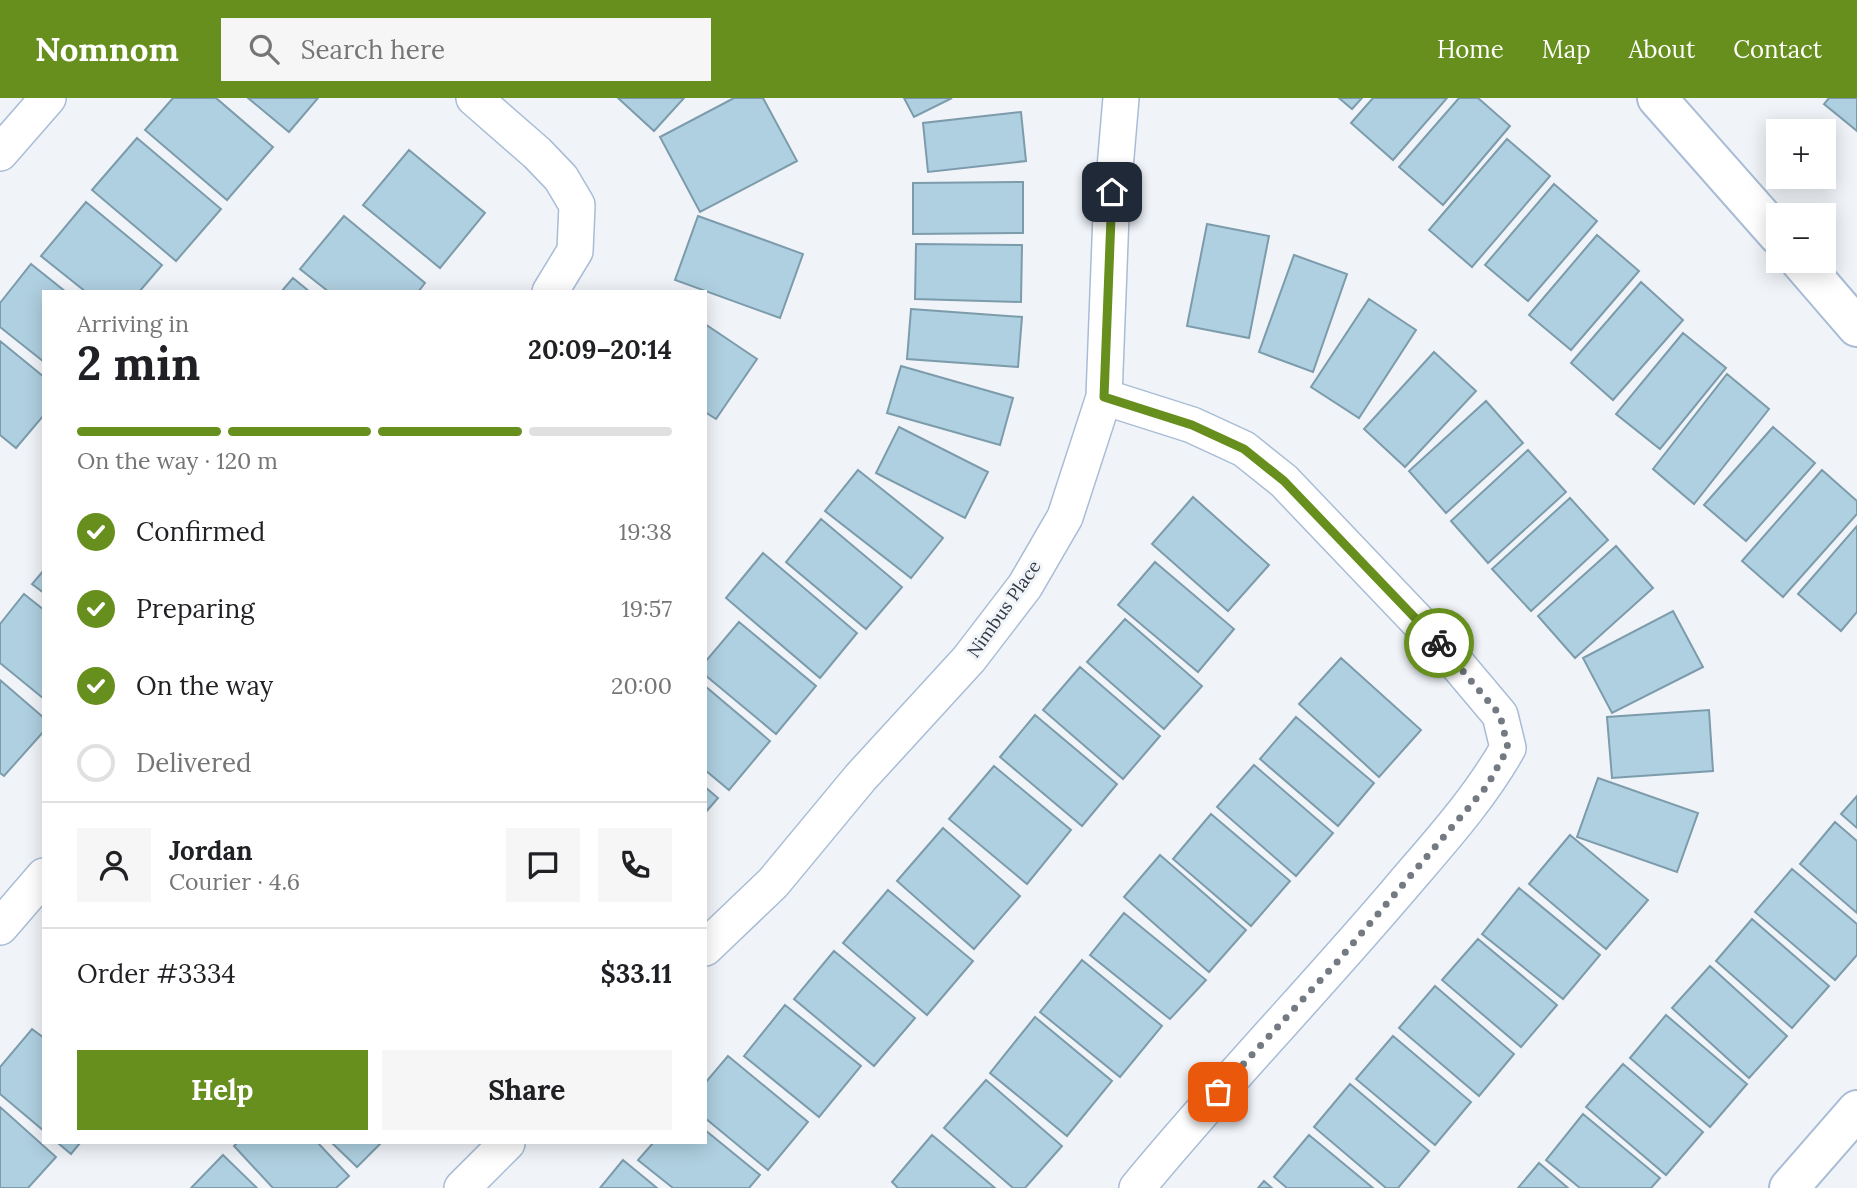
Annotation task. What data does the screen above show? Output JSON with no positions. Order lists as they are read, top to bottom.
{
  "streets": {
    "street": ["Nimbus Place"]
  },
  "page": {
    "header": "Nomnom",
    "search": "Search here",
    "nav": [
      "Home",
      "Map",
      "About",
      "Contact"
    ],
    "map_buttons": ["+", "−"],
    "heading": ["2 min", "Arriving in", "20:09–20:14"],
    "panel": [
      "Jordan",
      "Courier · 4.6",
      "Order #3334",
      "$33.11"
    ],
    "bar": "On the way · 120 m",
    "list": [
      ["Confirmed", "19:38"],
      ["Preparing", "19:57"],
      ["On the way", "20:00"],
      "Delivered"
    ],
    "buttons": ["Help", "Share"]
  }
}
